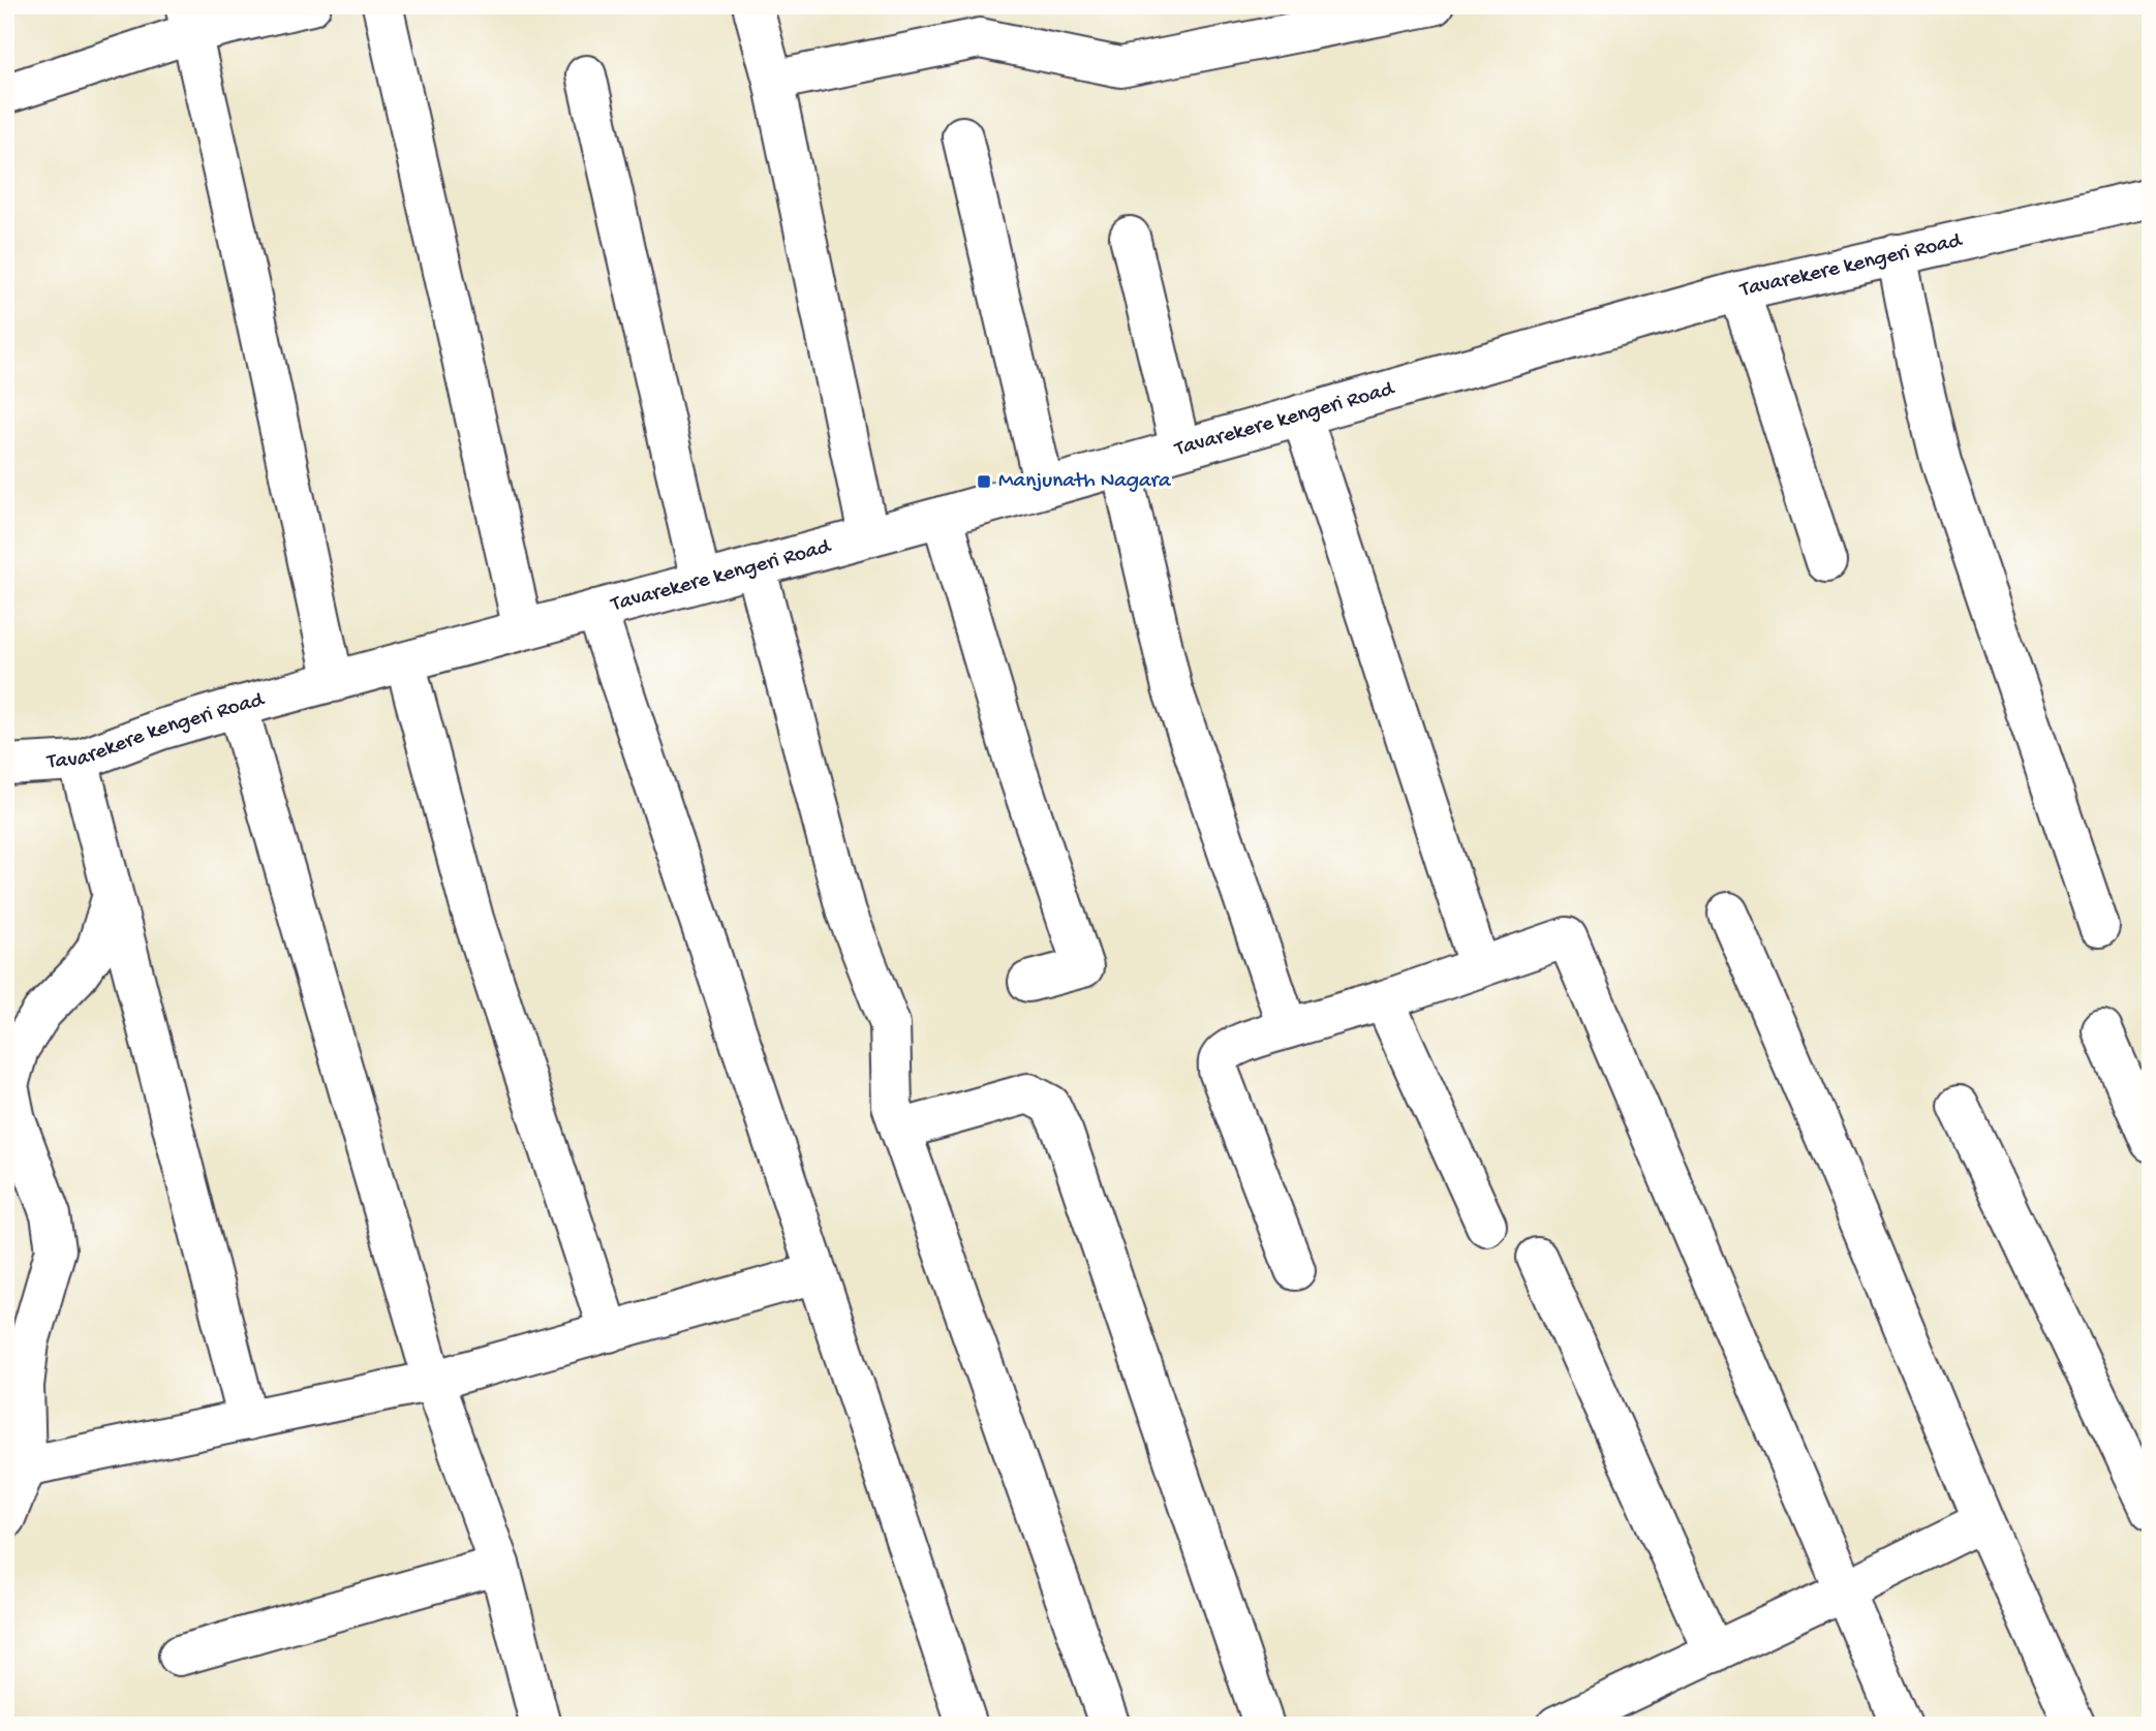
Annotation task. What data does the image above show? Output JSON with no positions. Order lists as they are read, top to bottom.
{
  "streets": {
    "street": ["Tavarekere kengeri Road"]
  },
  "places": {
    "transit": ["Manjunath Nagara"]
  }
}
